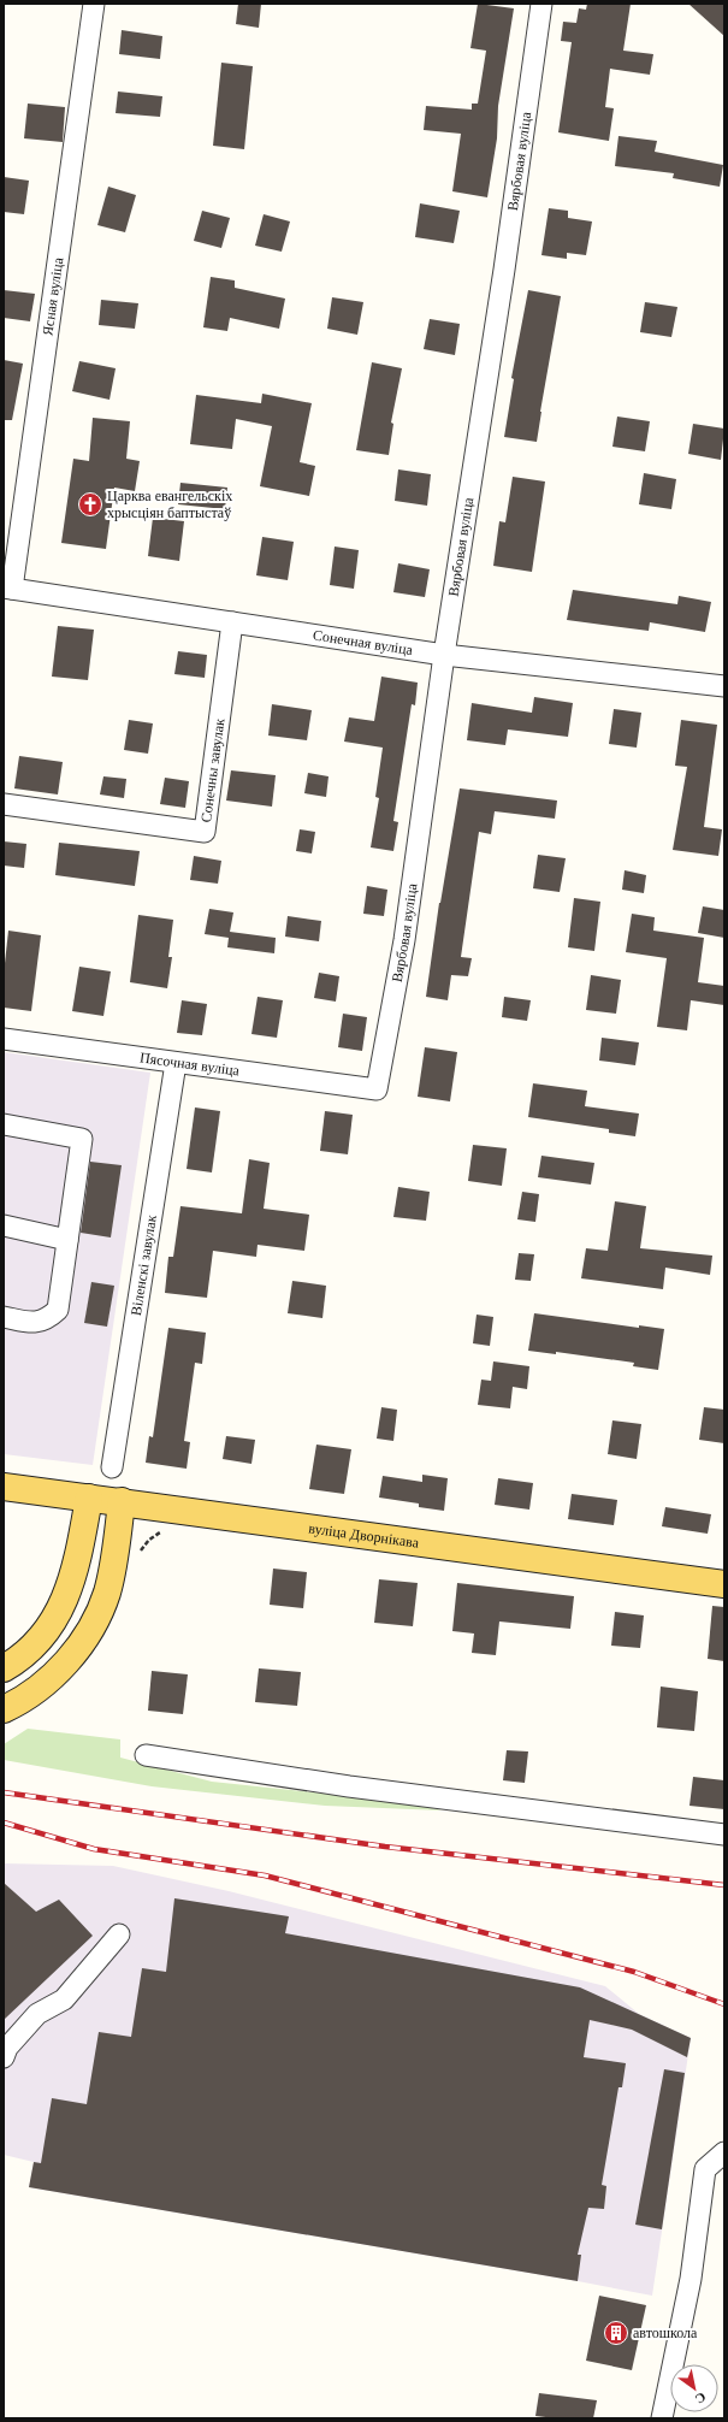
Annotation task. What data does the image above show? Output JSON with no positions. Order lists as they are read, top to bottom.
{
  "streets": {
    "main road": ["вуліца Дворнікава"],
    "street": [
      "Вярбовая вуліца",
      "Ясная вуліца",
      "Сонечная вуліца",
      "Сонечны завулак",
      "Пясочная вуліца",
      "Віленскі завулак"
    ]
  },
  "crossings": [
    ["Вярбовая вуліца", "Сонечная вуліца"],
    ["Вярбовая вуліца", "Пясочная вуліца"],
    ["Ясная вуліца", "Сонечная вуліца"],
    ["Сонечная вуліца", "Сонечны завулак"],
    ["Пясочная вуліца", "Віленскі завулак"]
  ],
  "places": {
    "church": ["Царква евангельскіх хрысціян баптыстаў"],
    "building": ["автошкола"]
  },
  "north": "bottom right"
}
